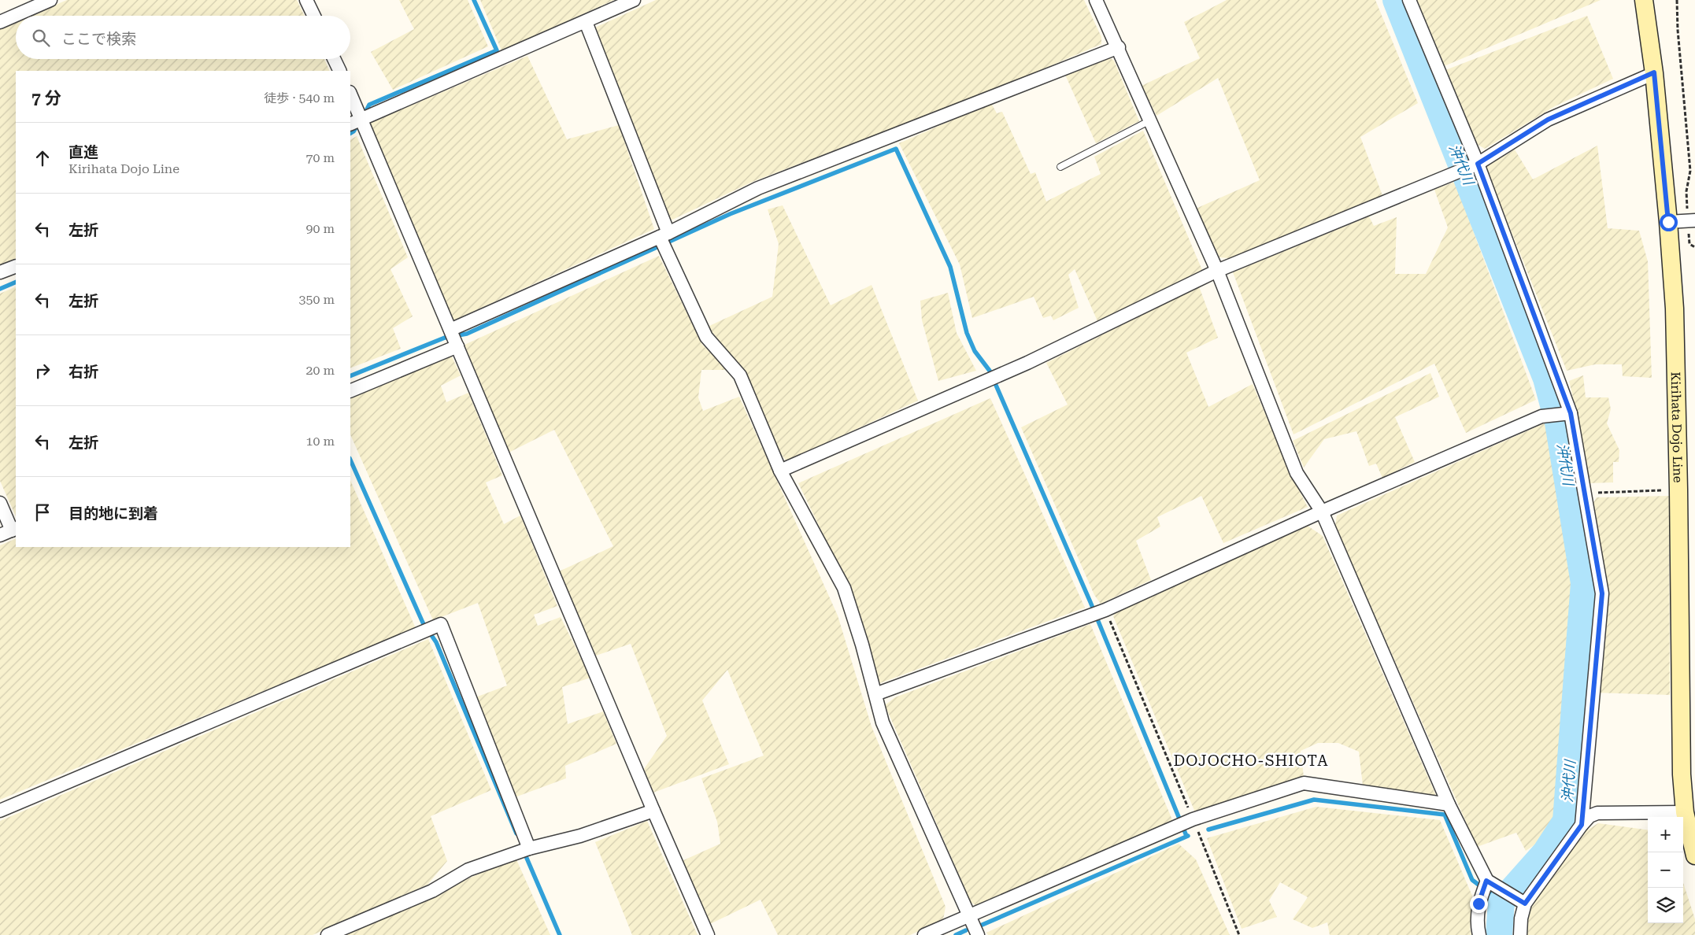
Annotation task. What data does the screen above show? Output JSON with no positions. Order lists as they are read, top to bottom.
{
  "streets": {
    "main road": ["Kirihata Dojo Line"]
  },
  "districts": ["DOJOCHO-SHIOTA"],
  "water": ["沖代川"],
  "page": {
    "search": "ここで検索",
    "heading": ["7 分", "徒歩 · 540 m"],
    "list": [
      ["直進", "Kirihata Dojo Line", "70 m"],
      ["左折", "90 m"],
      ["左折", "350 m"],
      ["右折", "20 m"],
      ["左折", "10 m"],
      "目的地に到着"
    ],
    "map_buttons": ["+", "−"]
  }
}
